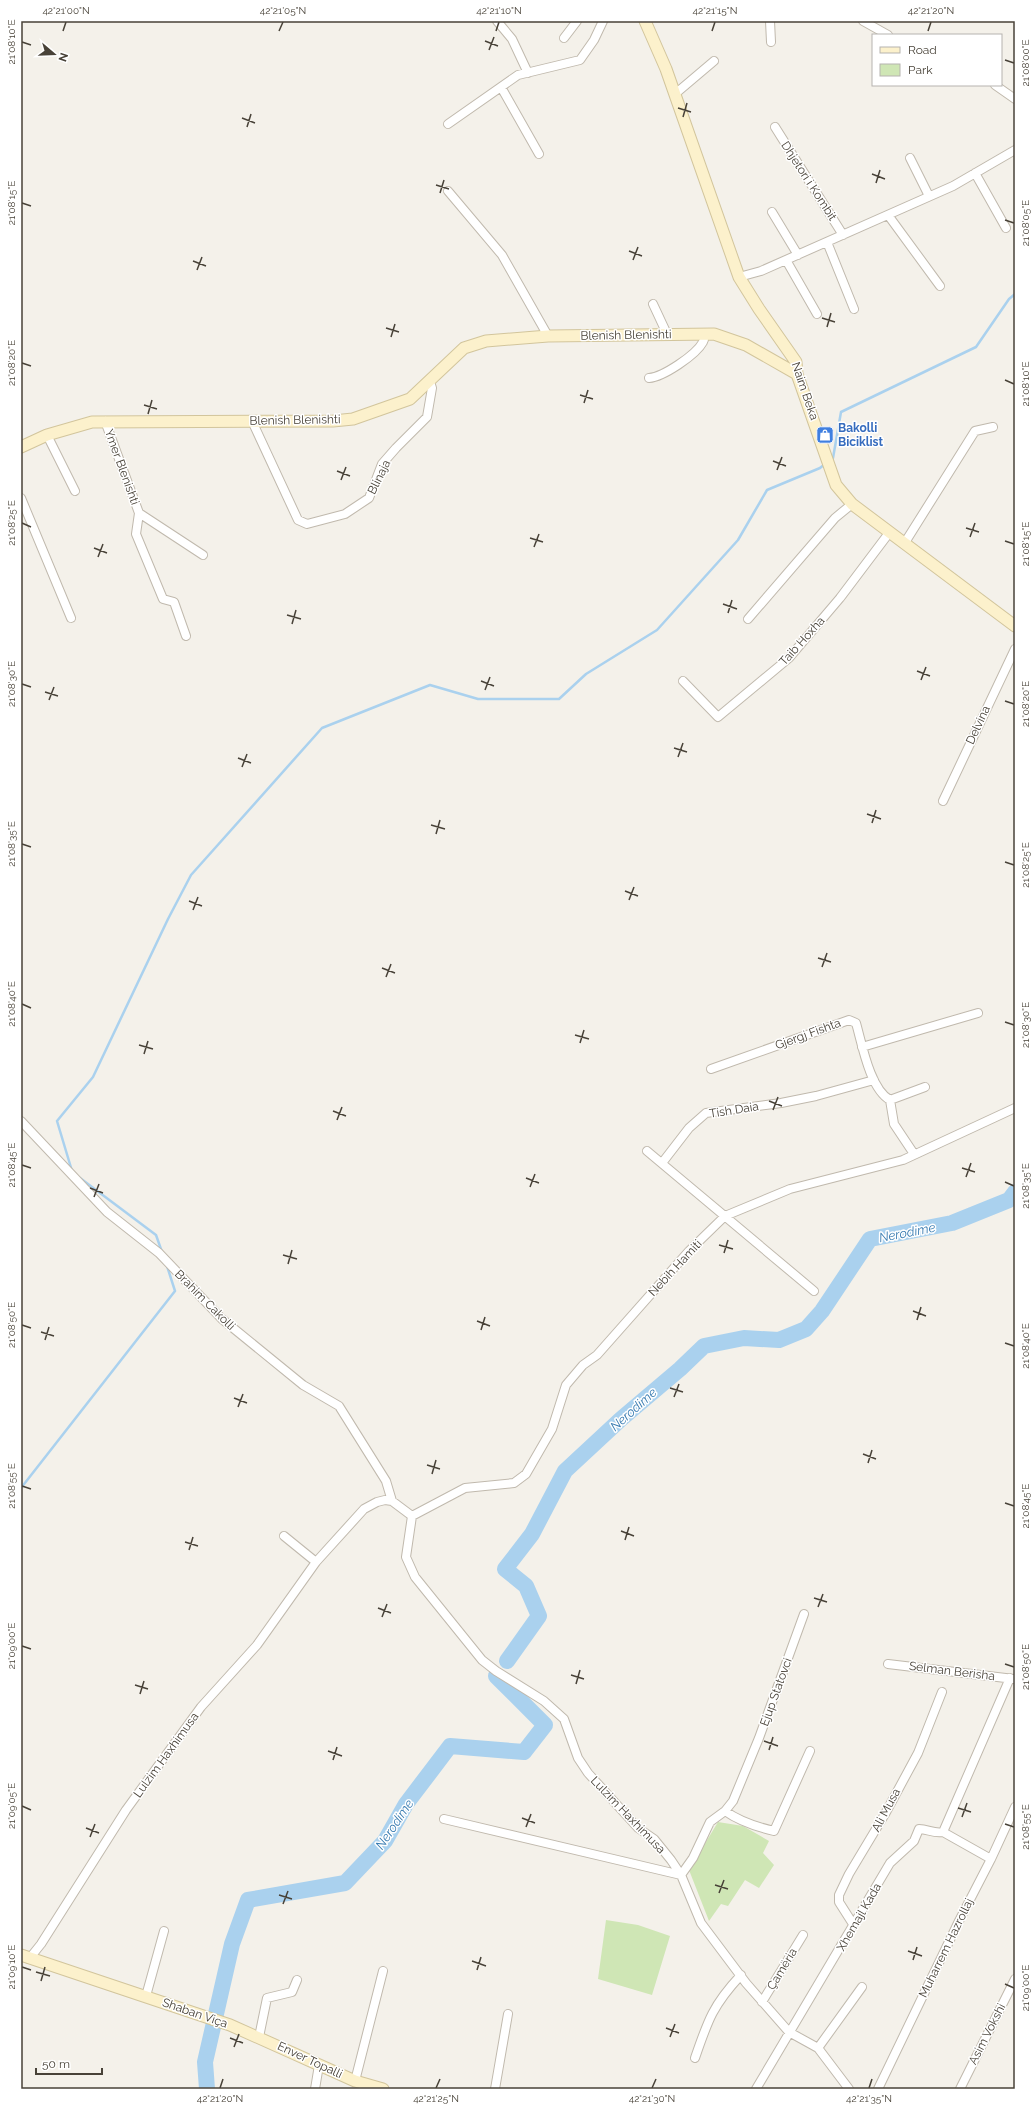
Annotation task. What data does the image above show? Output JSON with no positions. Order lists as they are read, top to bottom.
{
  "streets": {
    "street": [
      "Dhjetori i Kombit",
      "Blenish Blenishti",
      "Naim Beka",
      "Ymer Blenishti",
      "Blinaja",
      "Taib Hoxha",
      "Delvina",
      "Gjergj Fishta",
      "Tish Daia",
      "Nebih Hamiti",
      "Brahim Cakolli",
      "Selman Berisha",
      "Ejup Statovci",
      "Lulzim Haxhimusa",
      "Ali Musa",
      "Xhemajl Kada",
      "Muharrem Hazrollaj",
      "Çamëria",
      "Shaban Viça",
      "Asim Vokshi",
      "Enver Topalli"
    ]
  },
  "crossings": [
    ["Dhjetori i Kombit", "Naim Beka"],
    ["Blenish Blenishti", "Naim Beka"],
    ["Blenish Blenishti", "Ymer Blenishti"],
    ["Blenish Blenishti", "Blinaja"],
    ["Naim Beka", "Taib Hoxha"],
    ["Gjergj Fishta", "Tish Daia"],
    ["Nebih Hamiti", "Lulzim Haxhimusa"],
    ["Brahim Cakolli", "Lulzim Haxhimusa"],
    ["Ejup Statovci", "Lulzim Haxhimusa"],
    ["Lulzim Haxhimusa", "Shaban Viça"],
    ["Ali Musa", "Xhemajl Kada"],
    ["Xhemajl Kada", "Muharrem Hazrollaj"],
    ["Shaban Viça", "Enver Topalli"]
  ],
  "water": ["Nerodime"],
  "places": {
    "shop": ["Bakolli Biciklist"]
  },
  "legend": ["Road", "Park"],
  "scale_bar": "50 m",
  "north": "right",
  "coordinates": [
    "42°21'00\"N",
    "42°21'05\"N",
    "42°21'10\"N",
    "42°21'15\"N",
    "42°21'20\"N",
    "21°08'10\"E",
    "21°08'00\"E",
    "21°08'15\"E",
    "21°08'05\"E",
    "21°08'20\"E",
    "21°08'25\"E",
    "21°08'30\"E",
    "21°08'35\"E",
    "21°08'40\"E",
    "21°08'45\"E",
    "21°08'50\"E",
    "21°08'55\"E",
    "21°09'00\"E",
    "21°09'05\"E",
    "21°09'10\"E",
    "42°21'25\"N",
    "42°21'30\"N",
    "42°21'35\"N"
  ]
}
